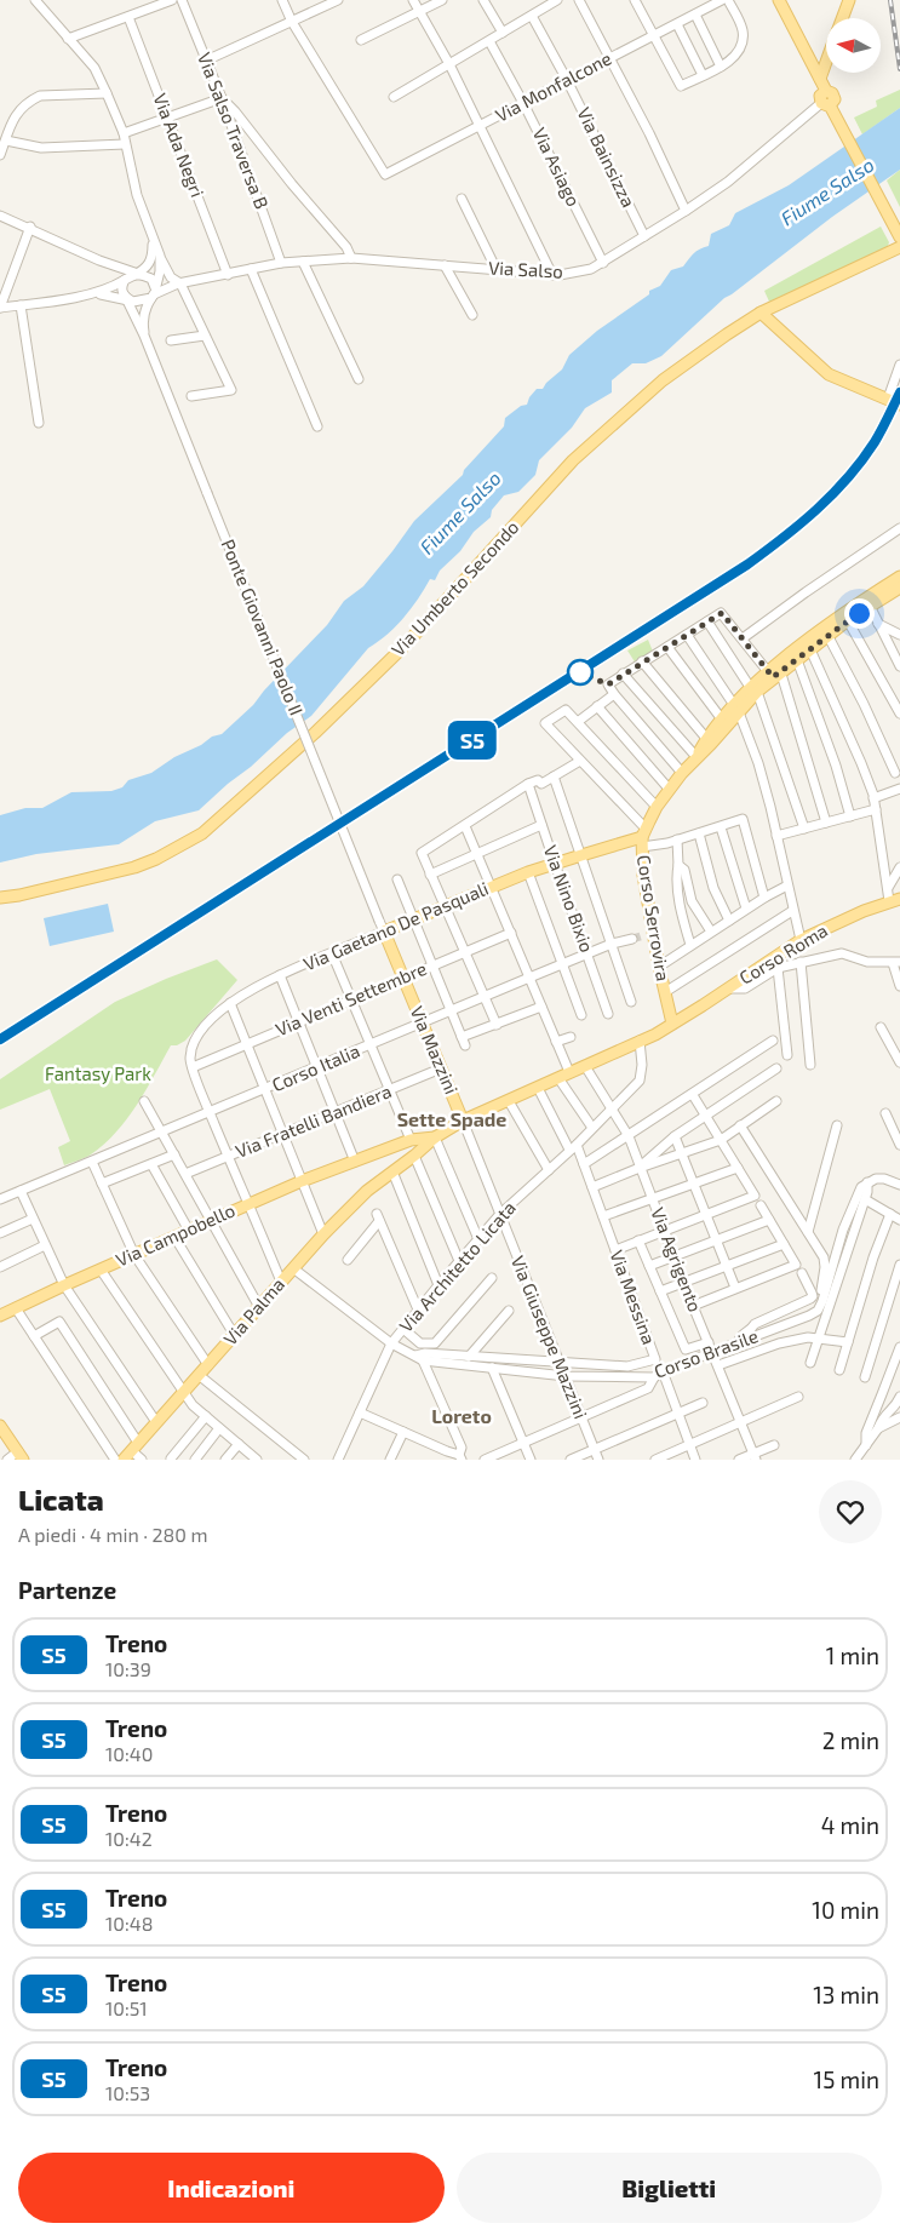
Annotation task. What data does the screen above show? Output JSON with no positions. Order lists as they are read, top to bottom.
{
  "streets": {
    "main road": [
      "Via Umberto Secondo",
      "Corso Serrovira",
      "Via Gaetano De Pasquali",
      "Corso Roma",
      "Via Mazzini",
      "Via Campobello",
      "Via Palma"
    ],
    "street": [
      "Via Monfalcone",
      "Via Salso Traversa B",
      "Via Ada Negri",
      "Via Bainsizza",
      "Via Asiago",
      "Via Salso",
      "Ponte Giovanni Paolo II",
      "Via Nino Bixio",
      "Via Venti Settembre",
      "Corso Italia",
      "Via Fratelli Bandiera",
      "Via Agrigento",
      "Via Architetto Licata",
      "Via Messina",
      "Via Giuseppe Mazzini",
      "Corso Brasile"
    ]
  },
  "crossings": [
    ["Via Monfalcone", "Via Bainsizza"],
    ["Via Monfalcone", "Via Asiago"],
    ["Via Salso Traversa B", "Via Salso"],
    ["Via Ada Negri", "Via Salso"],
    ["Via Bainsizza", "Via Salso"],
    ["Via Asiago", "Via Salso"],
    ["Ponte Giovanni Paolo II", "Via Mazzini"],
    ["Via Nino Bixio", "Via Gaetano De Pasquali"],
    ["Via Nino Bixio", "Corso Italia"],
    ["Corso Serrovira", "Via Gaetano De Pasquali"],
    ["Corso Serrovira", "Corso Roma"],
    ["Via Gaetano De Pasquali", "Via Venti Settembre"],
    ["Via Gaetano De Pasquali", "Via Mazzini"],
    ["Corso Roma", "Via Mazzini"],
    ["Corso Roma", "Via Campobello"],
    ["Corso Roma", "Via Agrigento"],
    ["Corso Roma", "Via Architetto Licata"],
    ["Corso Roma", "Via Messina"],
    ["Corso Roma", "Via Palma"],
    ["Via Venti Settembre", "Via Mazzini"],
    ["Via Mazzini", "Corso Italia"],
    ["Via Mazzini", "Via Fratelli Bandiera"],
    ["Via Mazzini", "Via Architetto Licata"],
    ["Via Mazzini", "Via Giuseppe Mazzini"],
    ["Via Campobello", "Via Palma"],
    ["Via Agrigento", "Via Architetto Licata"],
    ["Via Agrigento", "Corso Brasile"],
    ["Via Architetto Licata", "Via Messina"],
    ["Via Architetto Licata", "Via Giuseppe Mazzini"],
    ["Via Architetto Licata", "Corso Brasile"],
    ["Via Messina", "Via Giuseppe Mazzini"],
    ["Via Messina", "Corso Brasile"],
    ["Via Palma", "Corso Brasile"],
    ["Via Giuseppe Mazzini", "Corso Brasile"]
  ],
  "districts": ["Sette Spade", "Loreto"],
  "water": ["Fiume Salso"],
  "parks": ["Fantasy Park"],
  "north": "left",
  "page": {
    "on_map": "S5",
    "heading": [
      ["Licata", "A piedi · 4 min · 280 m"],
      "Partenze"
    ],
    "list": [
      {
        "mark": "S5",
        "name": "Treno",
        "note": "10:39",
        "value": "1 min"
      },
      {
        "mark": "S5",
        "name": "Treno",
        "note": "10:40",
        "value": "2 min"
      },
      {
        "mark": "S5",
        "name": "Treno",
        "note": "10:42",
        "value": "4 min"
      },
      {
        "mark": "S5",
        "name": "Treno",
        "note": "10:48",
        "value": "10 min"
      },
      {
        "mark": "S5",
        "name": "Treno",
        "note": "10:51",
        "value": "13 min"
      },
      {
        "mark": "S5",
        "name": "Treno",
        "note": "10:53",
        "value": "15 min"
      }
    ],
    "buttons": ["Indicazioni", "Biglietti"]
  }
}
